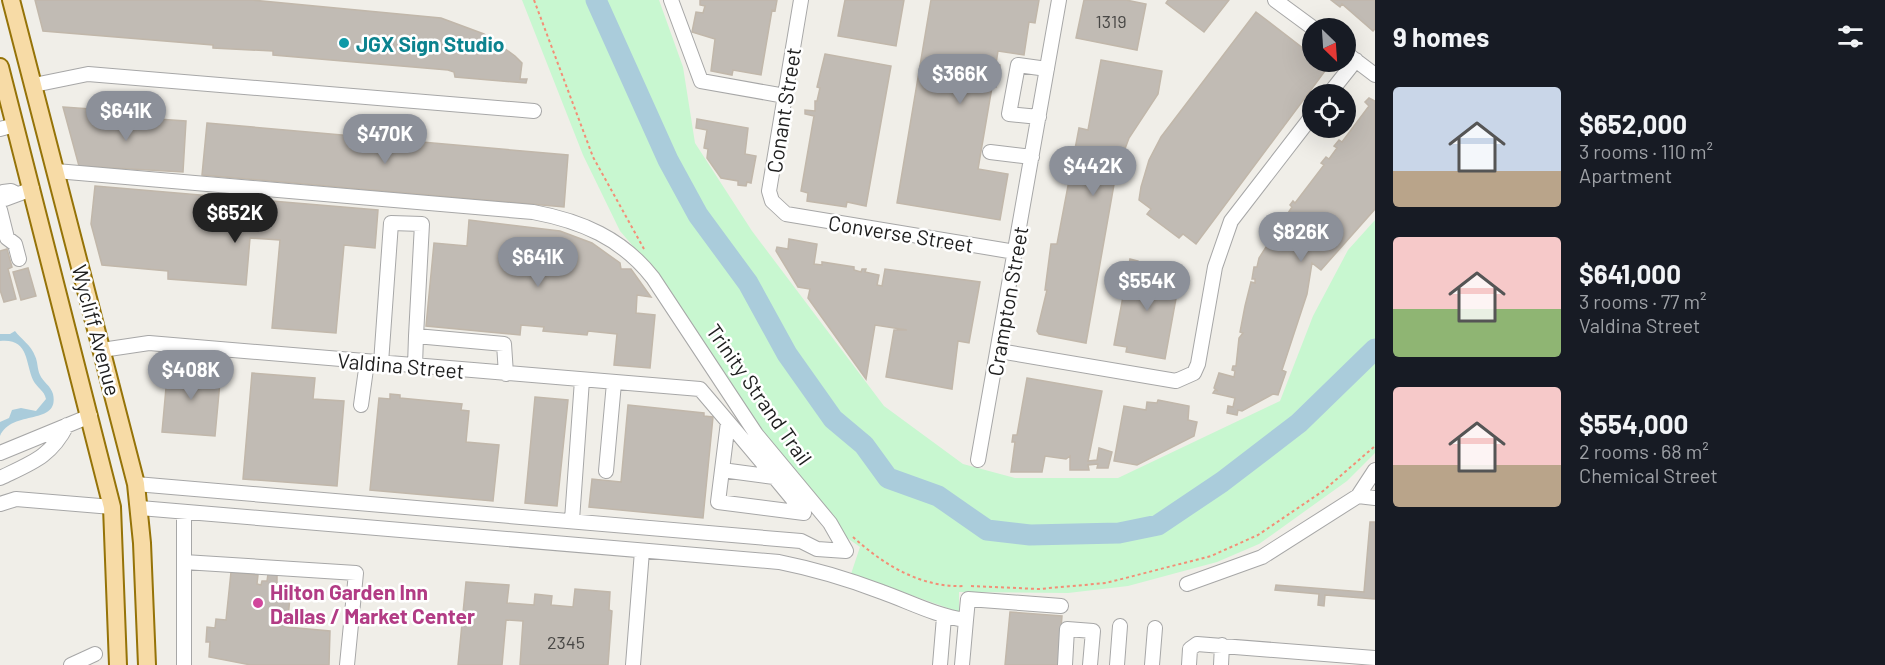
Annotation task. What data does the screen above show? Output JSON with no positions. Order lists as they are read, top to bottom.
{
  "streets": {
    "main road": ["Wycliff Avenue"],
    "street": [
      "Conant Street",
      "Converse Street",
      "Crampton Street",
      "Valdina Street"
    ]
  },
  "crossings": [
    ["Conant Street", "Converse Street"],
    ["Converse Street", "Crampton Street"],
    ["Wycliff Avenue", "Valdina Street"]
  ],
  "places": ["JGX Sign Studio", "Hilton Garden Inn Dallas / Market Center"],
  "house_numbers": ["1319", "2345"],
  "north": "bottom right",
  "page": {
    "heading": "9 homes",
    "price": [
      "$366K",
      "$641K",
      "$470K",
      "$442K",
      "$652K",
      "$826K",
      "$641K",
      "$554K",
      "$408K"
    ],
    "list": [
      {
        "name": "$652,000",
        "note": "3 rooms · 110 m² · Apartment"
      },
      {
        "name": "$641,000",
        "note": "3 rooms · 77 m² · Valdina Street"
      },
      {
        "name": "$554,000",
        "note": "2 rooms · 68 m² · Chemical Street"
      }
    ]
  }
}
